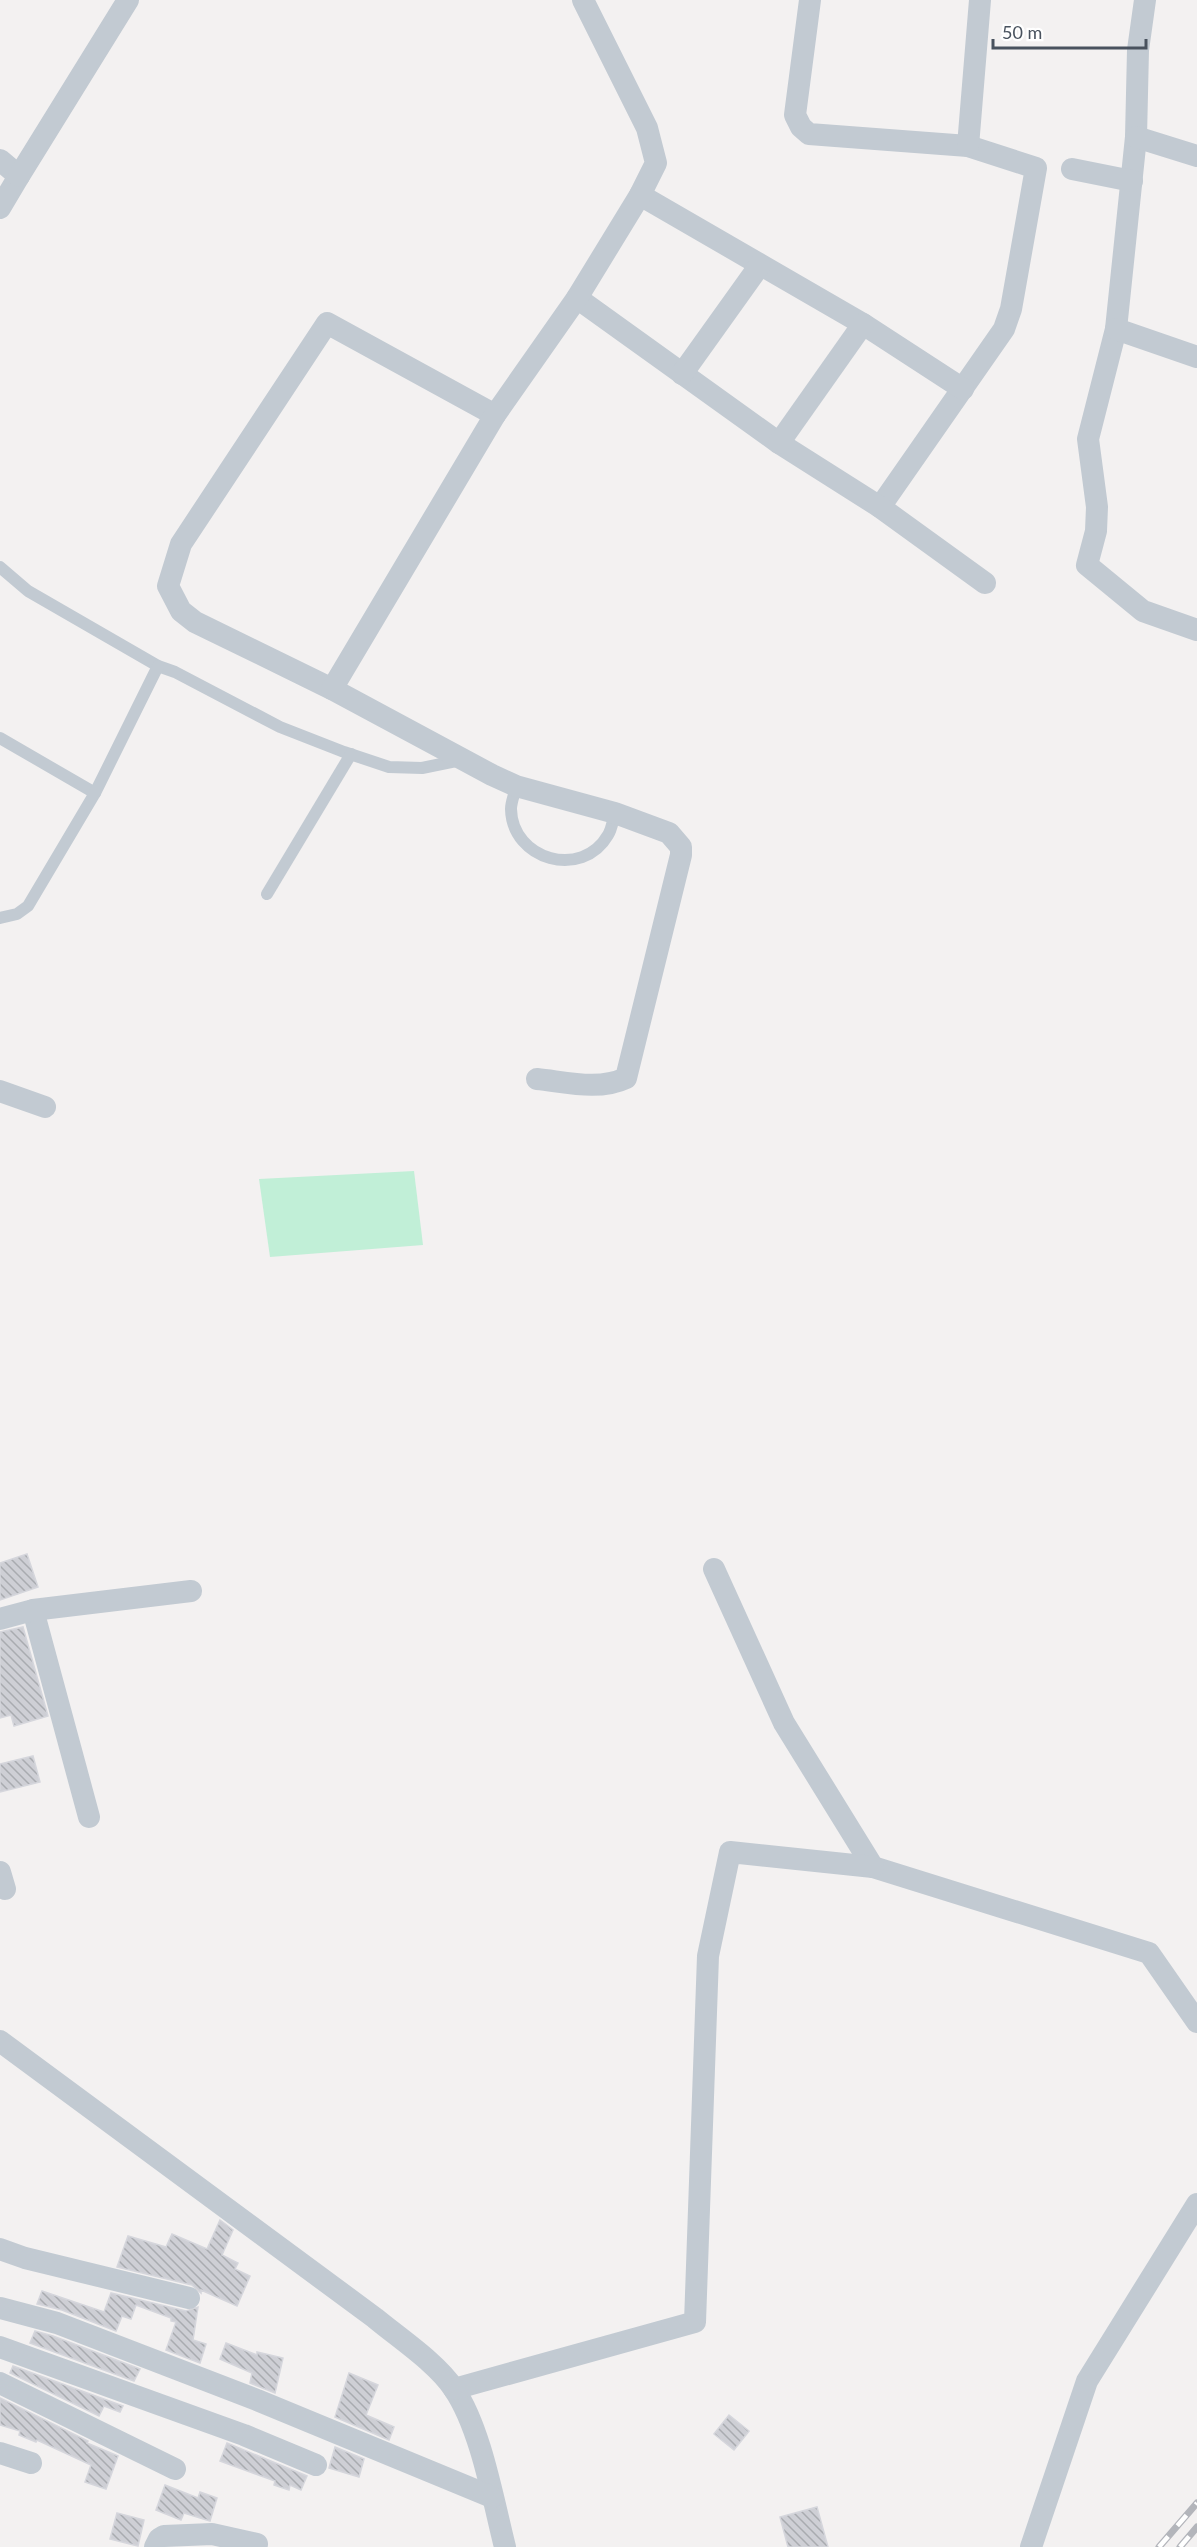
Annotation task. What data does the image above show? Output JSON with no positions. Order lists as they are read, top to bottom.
{
  "scale_bar": "50 m"
}
